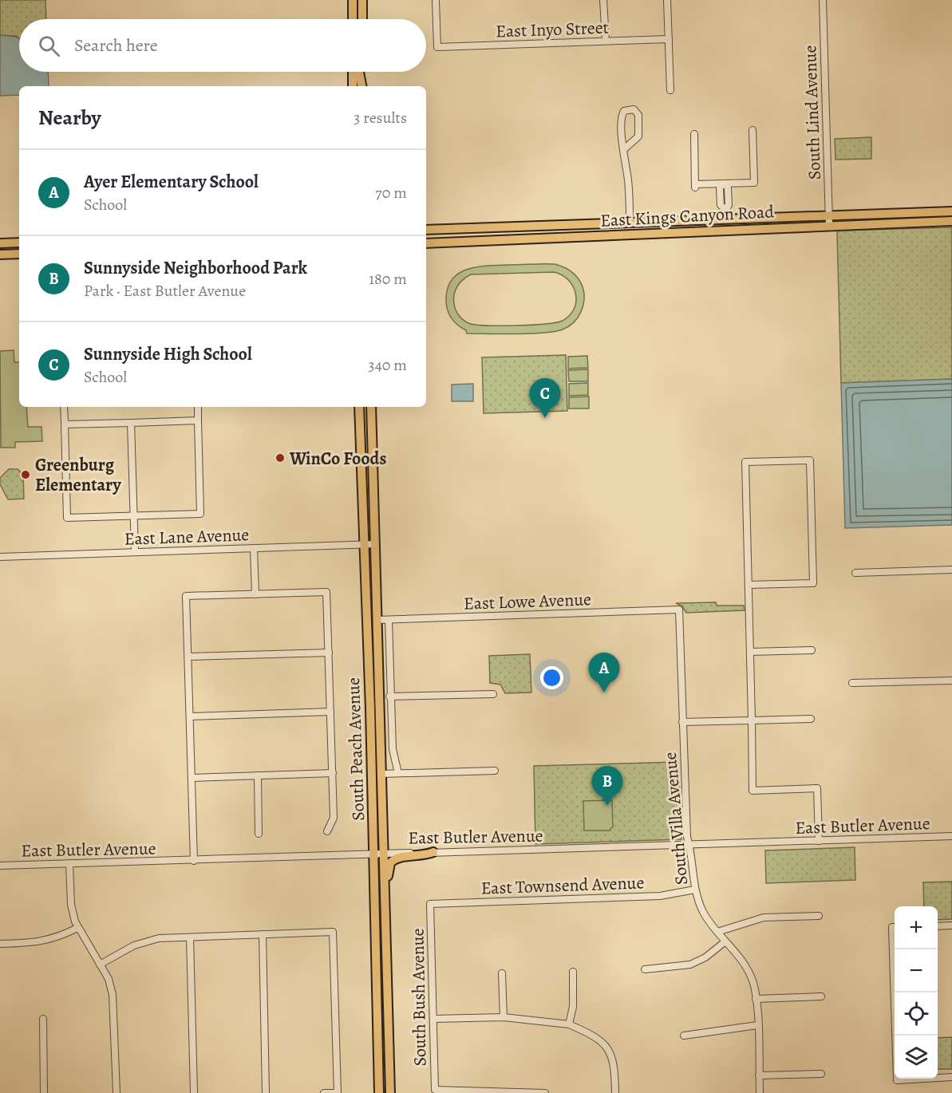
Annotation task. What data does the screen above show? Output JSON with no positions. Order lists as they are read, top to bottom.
{
  "streets": {
    "main road": ["East Kings Canyon Road", "South Peach Avenue"],
    "street": [
      "East Inyo Street",
      "South Lind Avenue",
      "East Lane Avenue",
      "East Lowe Avenue",
      "South Villa Avenue",
      "East Butler Avenue",
      "East Townsend Avenue",
      "South Bush Avenue"
    ]
  },
  "crossings": [
    ["South Lind Avenue", "East Kings Canyon Road"],
    ["East Lane Avenue", "South Peach Avenue"],
    ["East Lowe Avenue", "South Peach Avenue"],
    ["East Lowe Avenue", "South Villa Avenue"],
    ["South Peach Avenue", "East Butler Avenue"],
    ["South Villa Avenue", "East Butler Avenue"],
    ["South Villa Avenue", "East Townsend Avenue"],
    ["East Townsend Avenue", "South Bush Avenue"]
  ],
  "places": ["WinCo Foods", "Greenburg Elementary"],
  "page": {
    "search": "Search here",
    "heading": ["Nearby", "3 results"],
    "list": [
      {
        "mark": "A",
        "name": "Ayer Elementary School",
        "note": "School",
        "value": "70 m"
      },
      {
        "mark": "B",
        "name": "Sunnyside Neighborhood Park",
        "note": "Park · East Butler Avenue",
        "value": "180 m"
      },
      {
        "mark": "C",
        "name": "Sunnyside High School",
        "note": "School",
        "value": "340 m"
      }
    ],
    "pins": ["C", "A", "B"],
    "map_buttons": ["+", "−"]
  }
}
